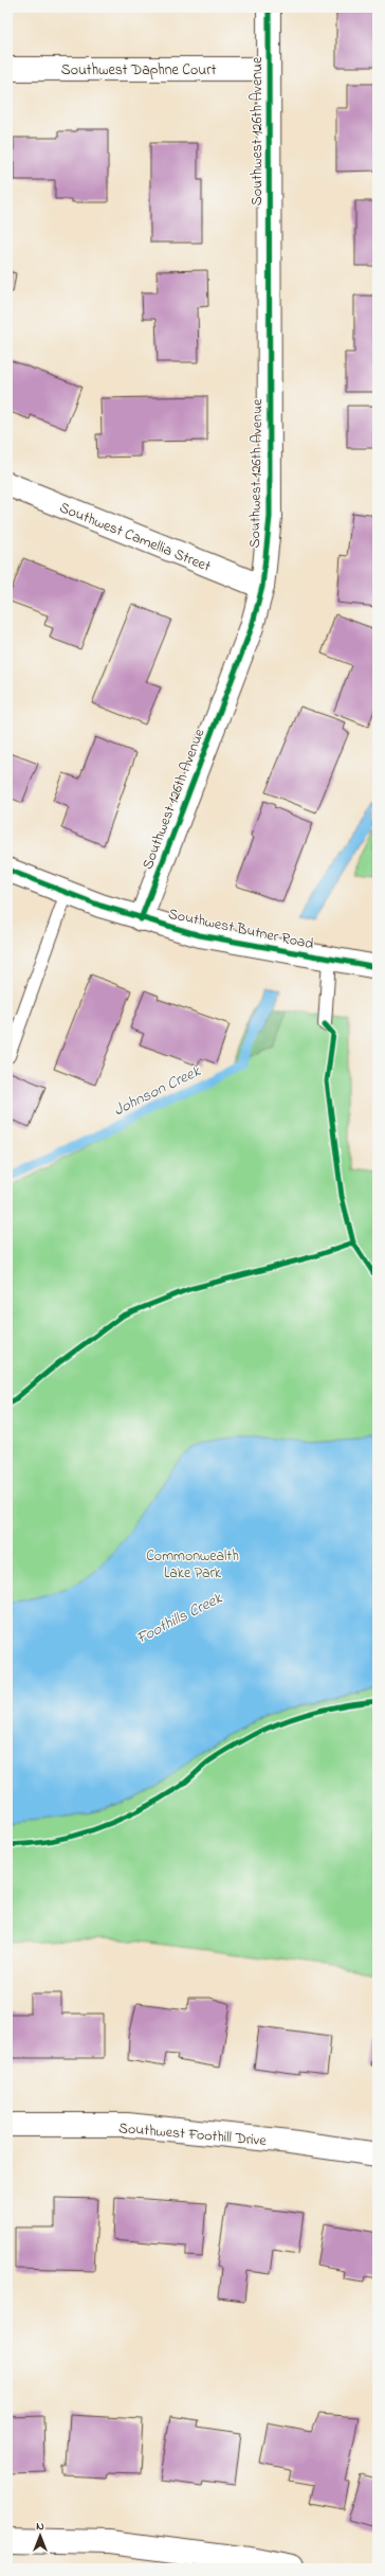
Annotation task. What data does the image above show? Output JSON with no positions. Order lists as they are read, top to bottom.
{
  "streets": {
    "street": [
      "Southwest Daphne Court",
      "Southwest 126th Avenue",
      "Southwest Camellia Street",
      "Southwest Butner Road",
      "Southwest Foothill Drive"
    ]
  },
  "crossings": [
    ["Southwest Daphne Court", "Southwest 126th Avenue"],
    ["Southwest 126th Avenue", "Southwest Camellia Street"],
    ["Southwest 126th Avenue", "Southwest Butner Road"]
  ],
  "water": ["Johnson Creek", "Foothills Creek"],
  "parks": ["Commonwealth Lake Park"],
  "north": "top"
}
